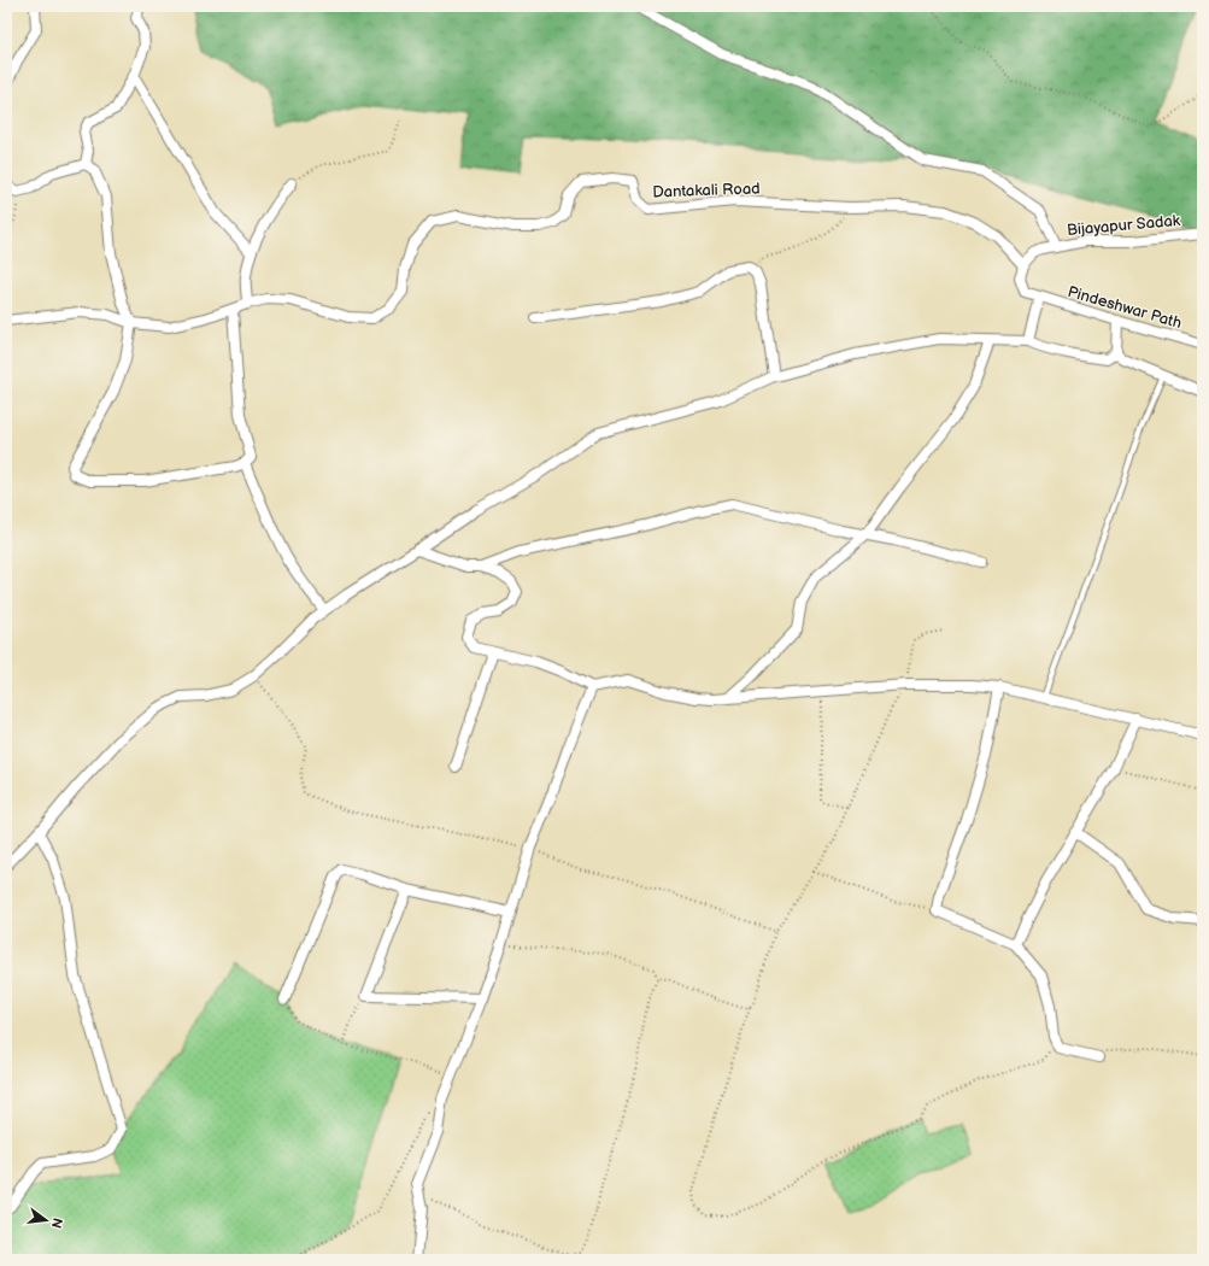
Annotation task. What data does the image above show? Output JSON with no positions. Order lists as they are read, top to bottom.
{
  "streets": {
    "street": ["Dantakali Road", "Bijayapur Sadak", "Pindeshwar Path"]
  },
  "crossings": [
    ["Dantakali Road", "Bijayapur Sadak"]
  ],
  "north": "right"
}
